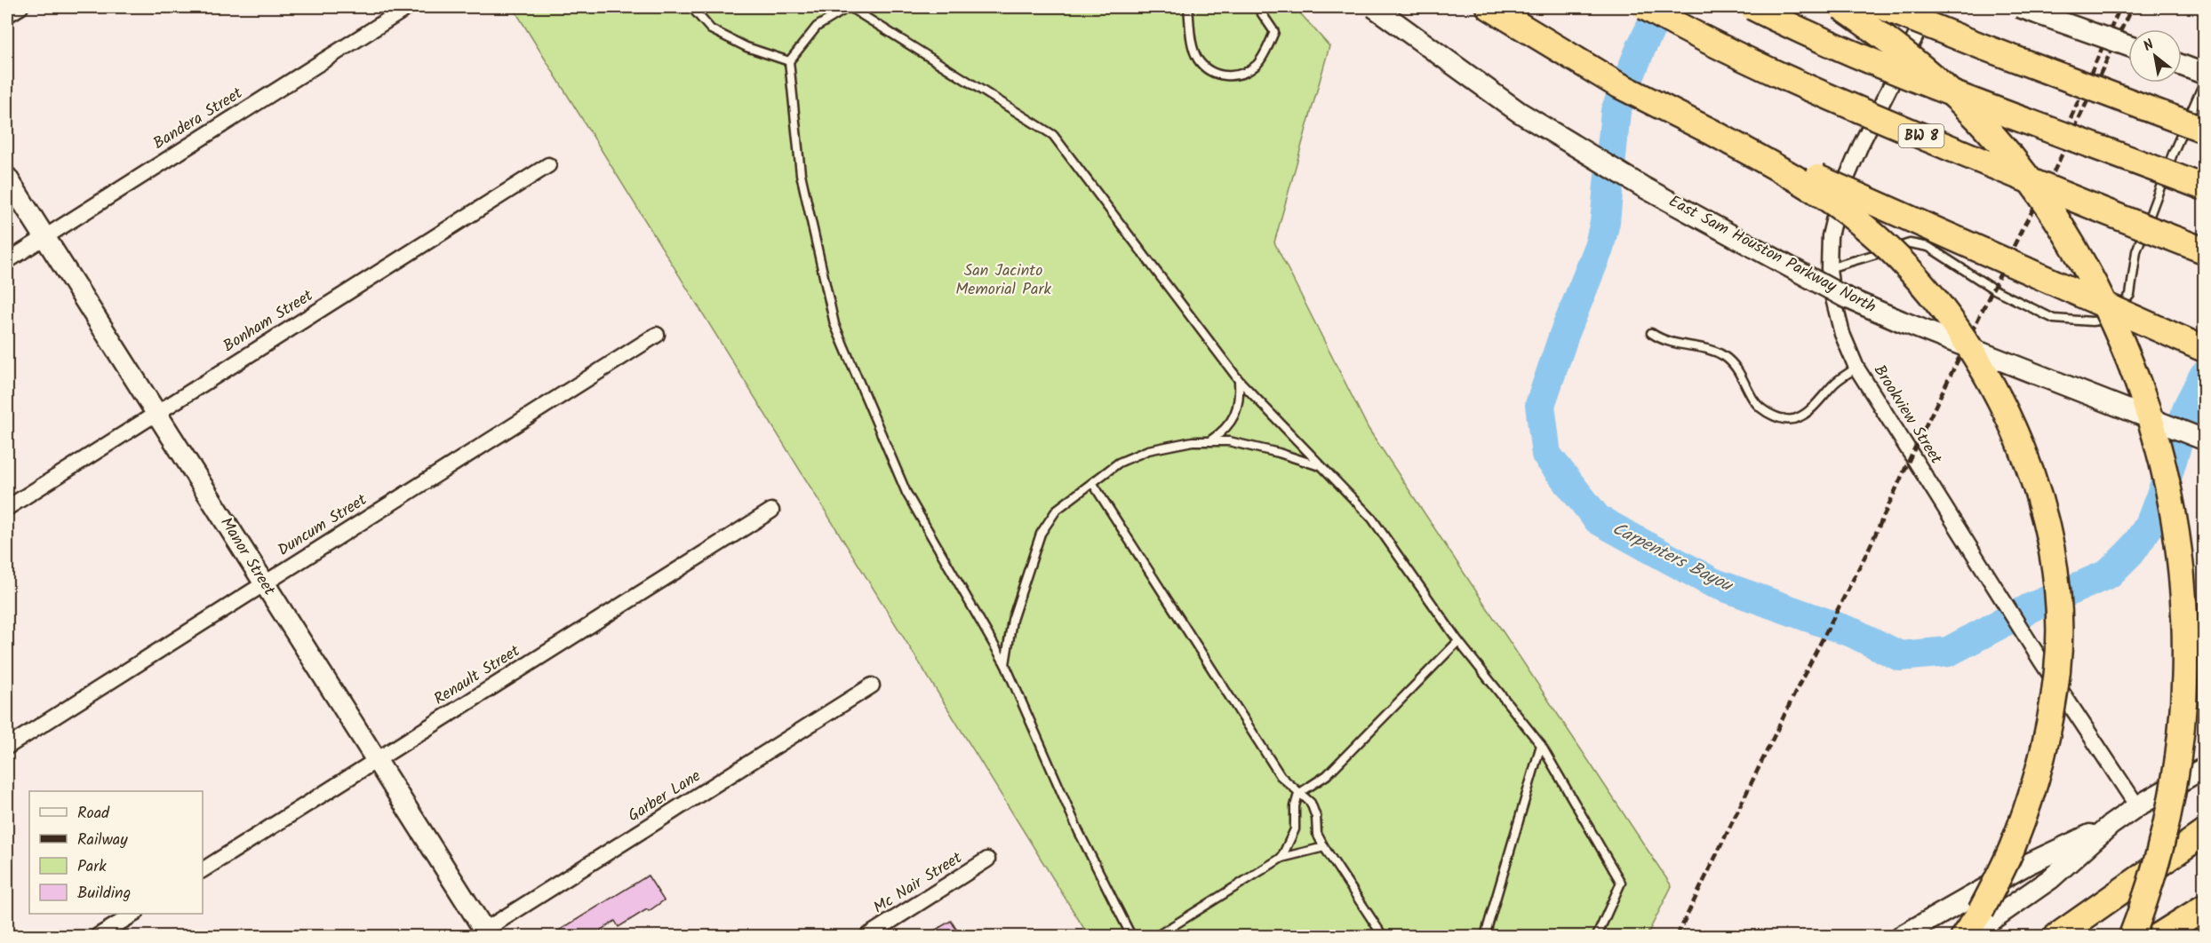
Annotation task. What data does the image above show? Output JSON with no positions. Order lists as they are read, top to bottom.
{
  "streets": {
    "highway": ["BW 8"],
    "main road": ["East Sam Houston Parkway North", "Manor Street"],
    "street": [
      "Bandera Street",
      "Bonham Street",
      "Brookview Street",
      "Duncum Street",
      "Renault Street",
      "Garber Lane",
      "Mc Nair Street"
    ]
  },
  "crossings": [
    ["Bandera Street", "Manor Street"],
    ["Bonham Street", "Manor Street"],
    ["Duncum Street", "Manor Street"],
    ["Manor Street", "Renault Street"],
    ["Manor Street", "Garber Lane"]
  ],
  "water": ["Carpenters Bayou"],
  "parks": ["San Jacinto Memorial Park"],
  "legend": [
    "Road",
    "Railway",
    "Park",
    "Building"
  ],
  "north": "top left"
}
